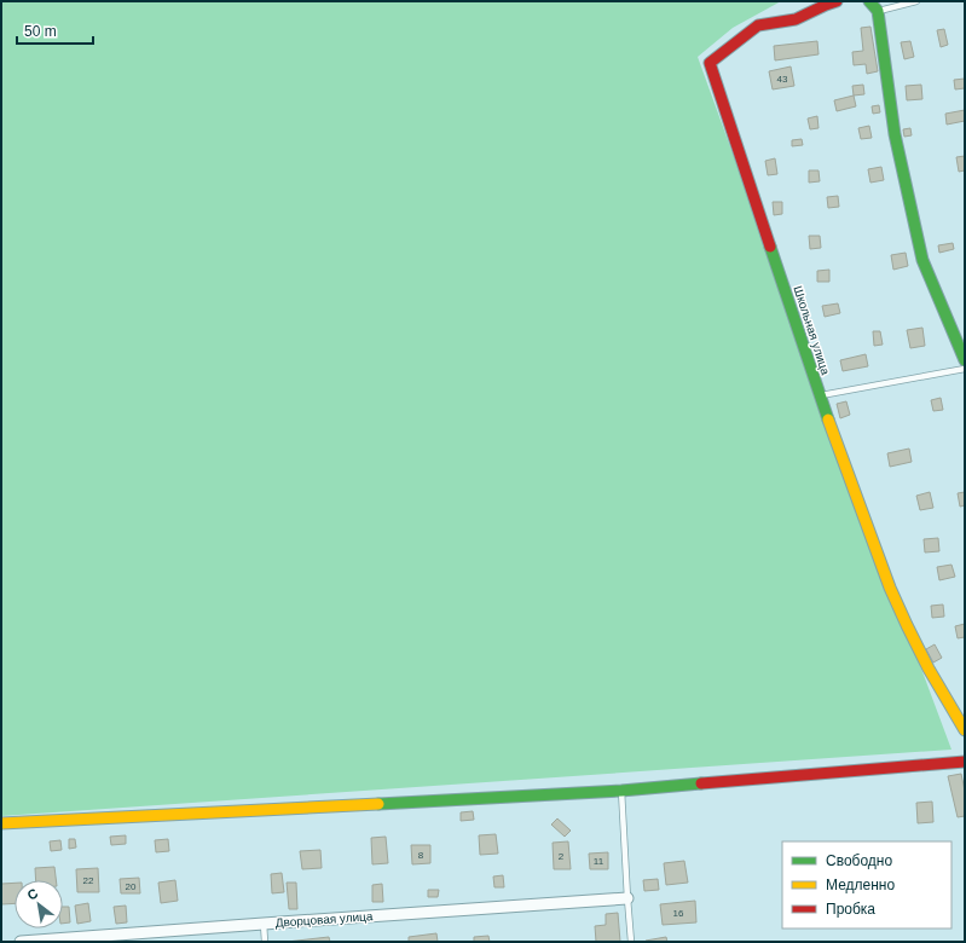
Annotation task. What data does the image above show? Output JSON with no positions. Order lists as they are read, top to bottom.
{
  "streets": {
    "street": ["Школьная улица", "Дворцовая улица"]
  },
  "house_numbers": [
    "43",
    "8",
    "2",
    "11",
    "22",
    "20",
    "16"
  ],
  "legend": ["Свободно", "Медленно", "Пробка"],
  "scale_bar": "50 m",
  "north": "top left"
}
